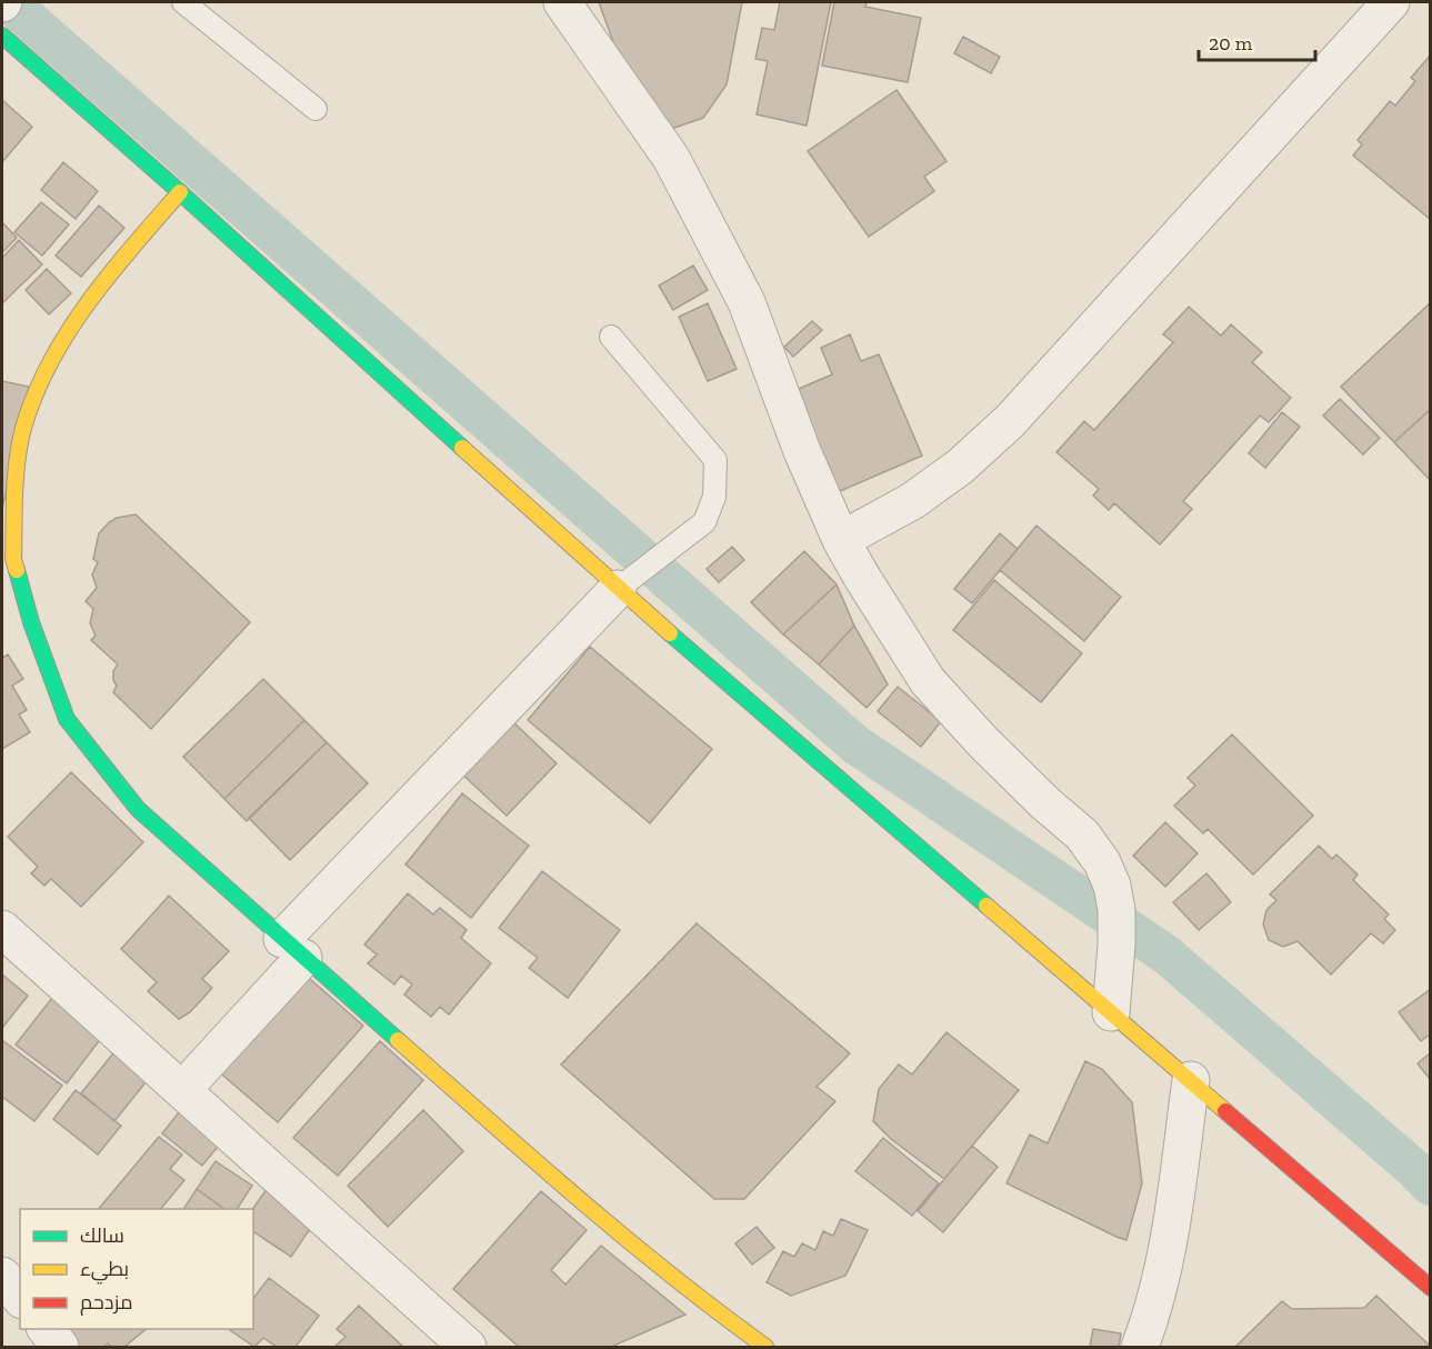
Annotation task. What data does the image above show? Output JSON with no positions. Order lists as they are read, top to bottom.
{
  "legend": ["سالك", "بطيء", "مزدحم"],
  "scale_bar": "20 m"
}
